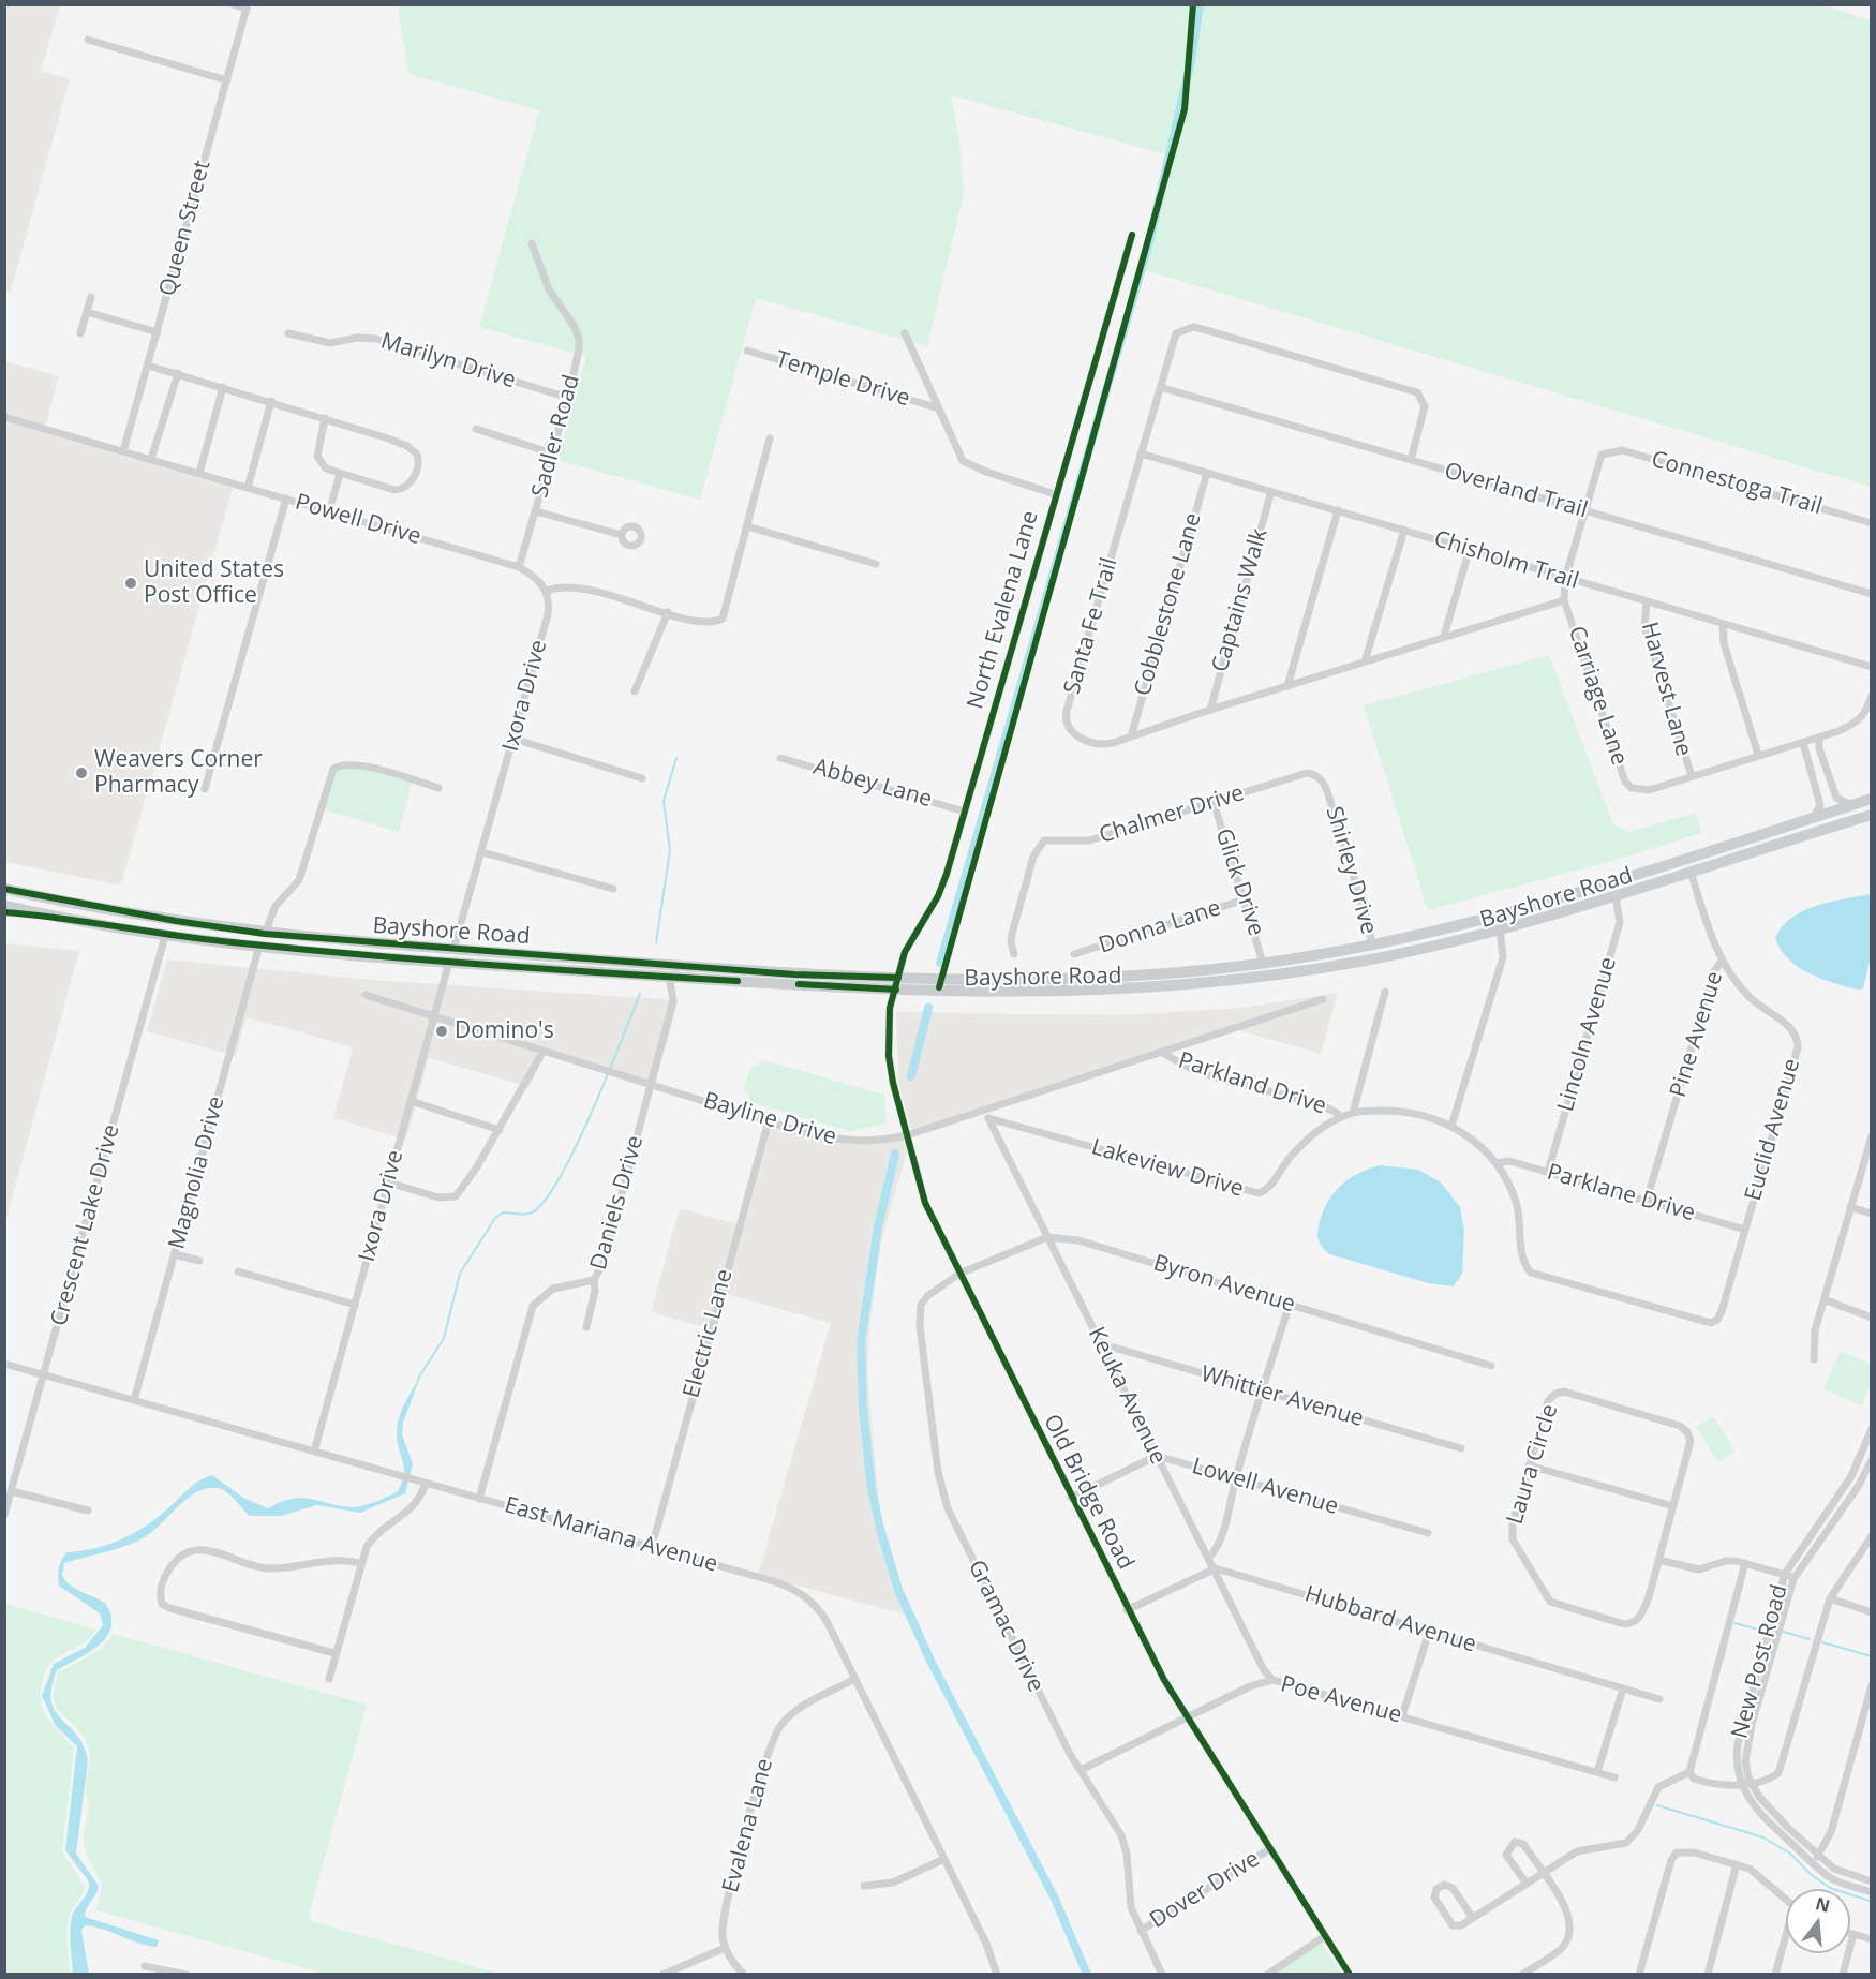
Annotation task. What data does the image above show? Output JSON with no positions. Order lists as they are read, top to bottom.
{
  "streets": {
    "main road": ["Bayshore Road"],
    "street": [
      "Queen Street",
      "Marilyn Drive",
      "Temple Drive",
      "Sadler Road",
      "Connestoga Trail",
      "Overland Trail",
      "Powell Drive",
      "Chisholm Trail",
      "Captains Walk",
      "Cobblestone Lane",
      "North Evalena Lane",
      "Santa Fe Trail",
      "Harvest Lane",
      "Ixora Drive",
      "Carriage Lane",
      "Abbey Lane",
      "Chalmer Drive",
      "Shirley Drive",
      "Glick Drive",
      "Donna Lane",
      "Lincoln Avenue",
      "Pine Avenue",
      "Parkland Drive",
      "Bayline Drive",
      "Euclid Avenue",
      "Lakeview Drive",
      "Magnolia Drive",
      "Parklane Drive",
      "Daniels Drive",
      "Crescent Lake Drive",
      "Byron Avenue",
      "Electric Lane",
      "Keuka Avenue",
      "Whittier Avenue",
      "Laura Circle",
      "Lowell Avenue",
      "Old Bridge Road",
      "East Mariana Avenue",
      "Hubbard Avenue",
      "Gramac Drive",
      "New Post Road",
      "Poe Avenue",
      "Evalena Lane",
      "Dover Drive"
    ]
  },
  "crossings": [
    ["Queen Street", "Powell Drive"],
    ["Marilyn Drive", "Sadler Road"],
    ["Sadler Road", "Powell Drive"],
    ["Connestoga Trail", "Carriage Lane"],
    ["Overland Trail", "Santa Fe Trail"],
    ["Overland Trail", "Carriage Lane"],
    ["Powell Drive", "Ixora Drive"],
    ["Chisholm Trail", "Captains Walk"],
    ["Chisholm Trail", "Cobblestone Lane"],
    ["Chisholm Trail", "Santa Fe Trail"],
    ["Chisholm Trail", "Harvest Lane"],
    ["Chisholm Trail", "Carriage Lane"],
    ["Captains Walk", "Santa Fe Trail"],
    ["Cobblestone Lane", "Santa Fe Trail"],
    ["North Evalena Lane", "Abbey Lane"],
    ["North Evalena Lane", "Bayshore Road"],
    ["North Evalena Lane", "Old Bridge Road"],
    ["Santa Fe Trail", "Carriage Lane"],
    ["Harvest Lane", "Carriage Lane"],
    ["Ixora Drive", "Bayshore Road"],
    ["Ixora Drive", "Bayline Drive"],
    ["Ixora Drive", "East Mariana Avenue"],
    ["Chalmer Drive", "Shirley Drive"],
    ["Chalmer Drive", "Glick Drive"],
    ["Shirley Drive", "Bayshore Road"],
    ["Glick Drive", "Bayshore Road"],
    ["Glick Drive", "Donna Lane"],
    ["Bayshore Road", "Lincoln Avenue"],
    ["Bayshore Road", "Pine Avenue"],
    ["Bayshore Road", "Daniels Drive"],
    ["Bayshore Road", "Old Bridge Road"],
    ["Lincoln Avenue", "Parklane Drive"],
    ["Pine Avenue", "Euclid Avenue"],
    ["Pine Avenue", "Parklane Drive"],
    ["Parkland Drive", "Bayline Drive"],
    ["Parkland Drive", "Lakeview Drive"],
    ["Bayline Drive", "Daniels Drive"],
    ["Bayline Drive", "Electric Lane"],
    ["Bayline Drive", "Keuka Avenue"],
    ["Bayline Drive", "Old Bridge Road"],
    ["Euclid Avenue", "Lakeview Drive"],
    ["Euclid Avenue", "Parklane Drive"],
    ["Lakeview Drive", "Parklane Drive"],
    ["Lakeview Drive", "Keuka Avenue"],
    ["Magnolia Drive", "East Mariana Avenue"],
    ["Daniels Drive", "East Mariana Avenue"],
    ["Crescent Lake Drive", "East Mariana Avenue"],
    ["Byron Avenue", "Keuka Avenue"],
    ["Electric Lane", "East Mariana Avenue"],
    ["Keuka Avenue", "Whittier Avenue"],
    ["Keuka Avenue", "Lowell Avenue"],
    ["Keuka Avenue", "Hubbard Avenue"],
    ["Keuka Avenue", "Poe Avenue"],
    ["Old Bridge Road", "Gramac Drive"],
    ["Old Bridge Road", "Poe Avenue"],
    ["Old Bridge Road", "Dover Drive"],
    ["East Mariana Avenue", "Evalena Lane"],
    ["Gramac Drive", "Poe Avenue"],
    ["Gramac Drive", "Dover Drive"]
  ],
  "places": ["United States Post Office", "Weavers Corner Pharmacy", "Domino's"],
  "north": "top"
}
